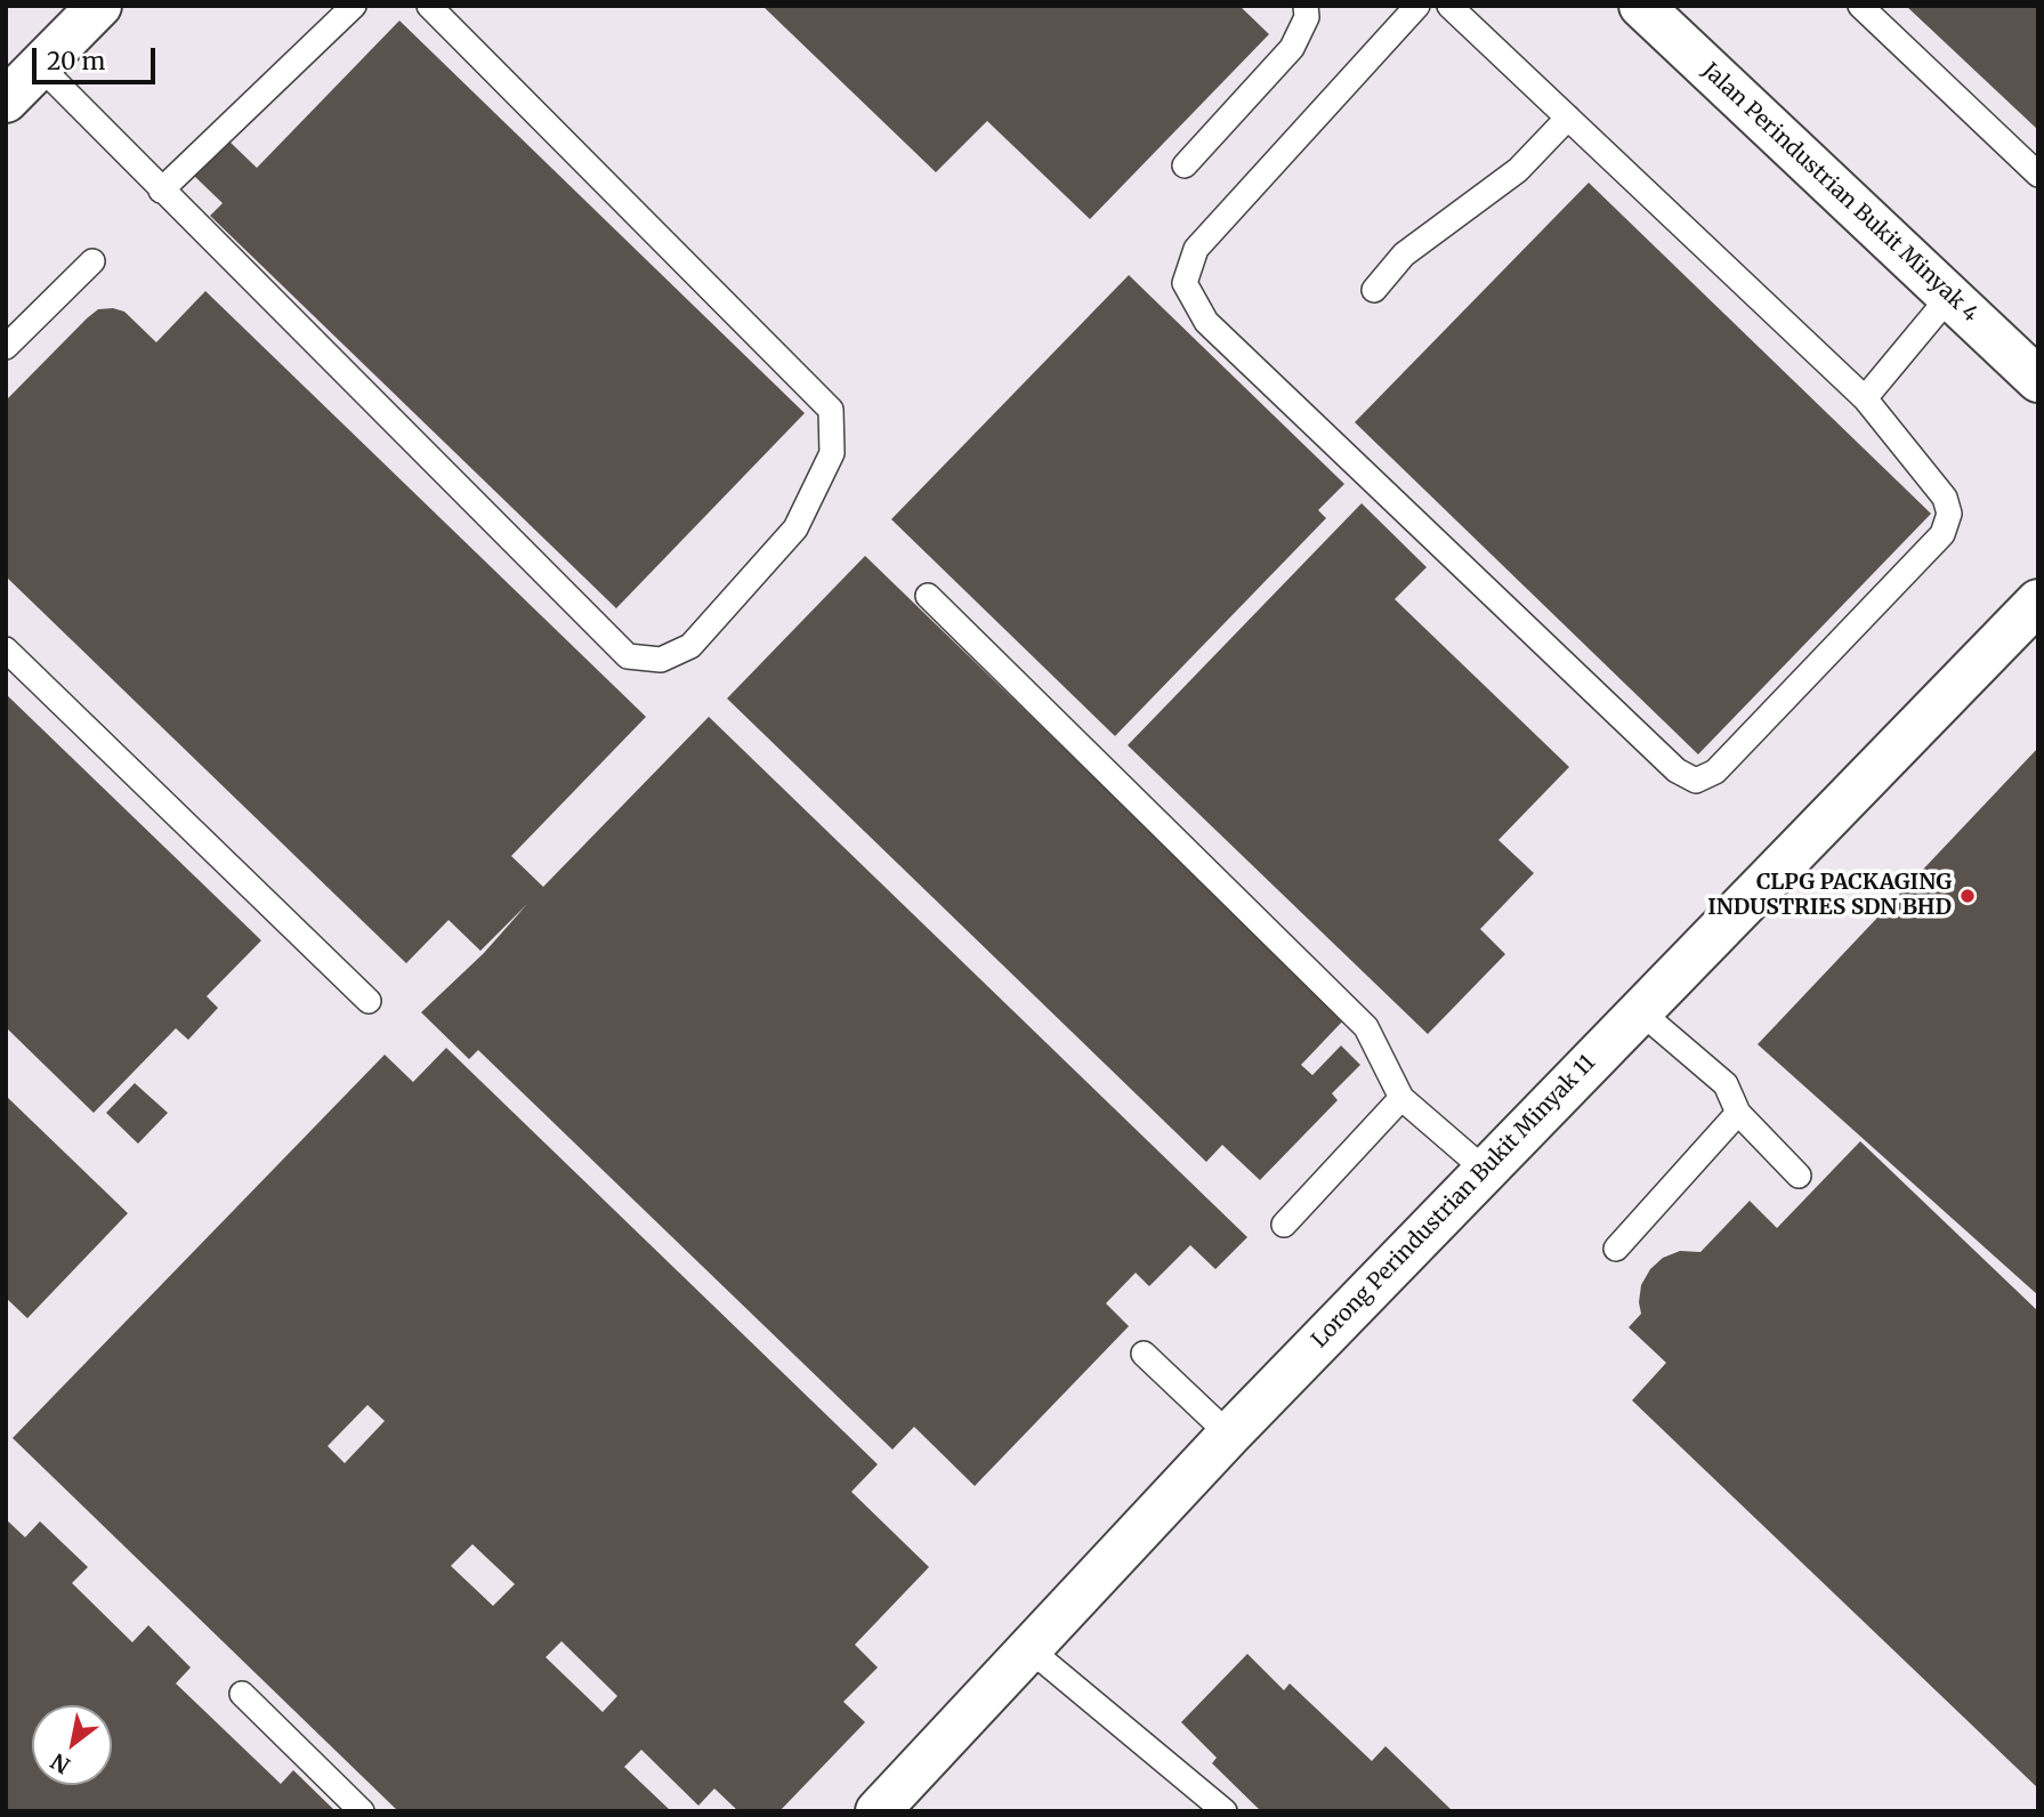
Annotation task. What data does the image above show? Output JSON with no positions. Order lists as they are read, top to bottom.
{
  "streets": {
    "street": ["Jalan Perindustrian Bukit Minyak 4", "Lorong Perindustrian Bukit Minyak 11"]
  },
  "places": ["CLPG PACKAGING INDUSTRIES SDN BHD"],
  "scale_bar": "20 m",
  "north": "bottom left"
}
